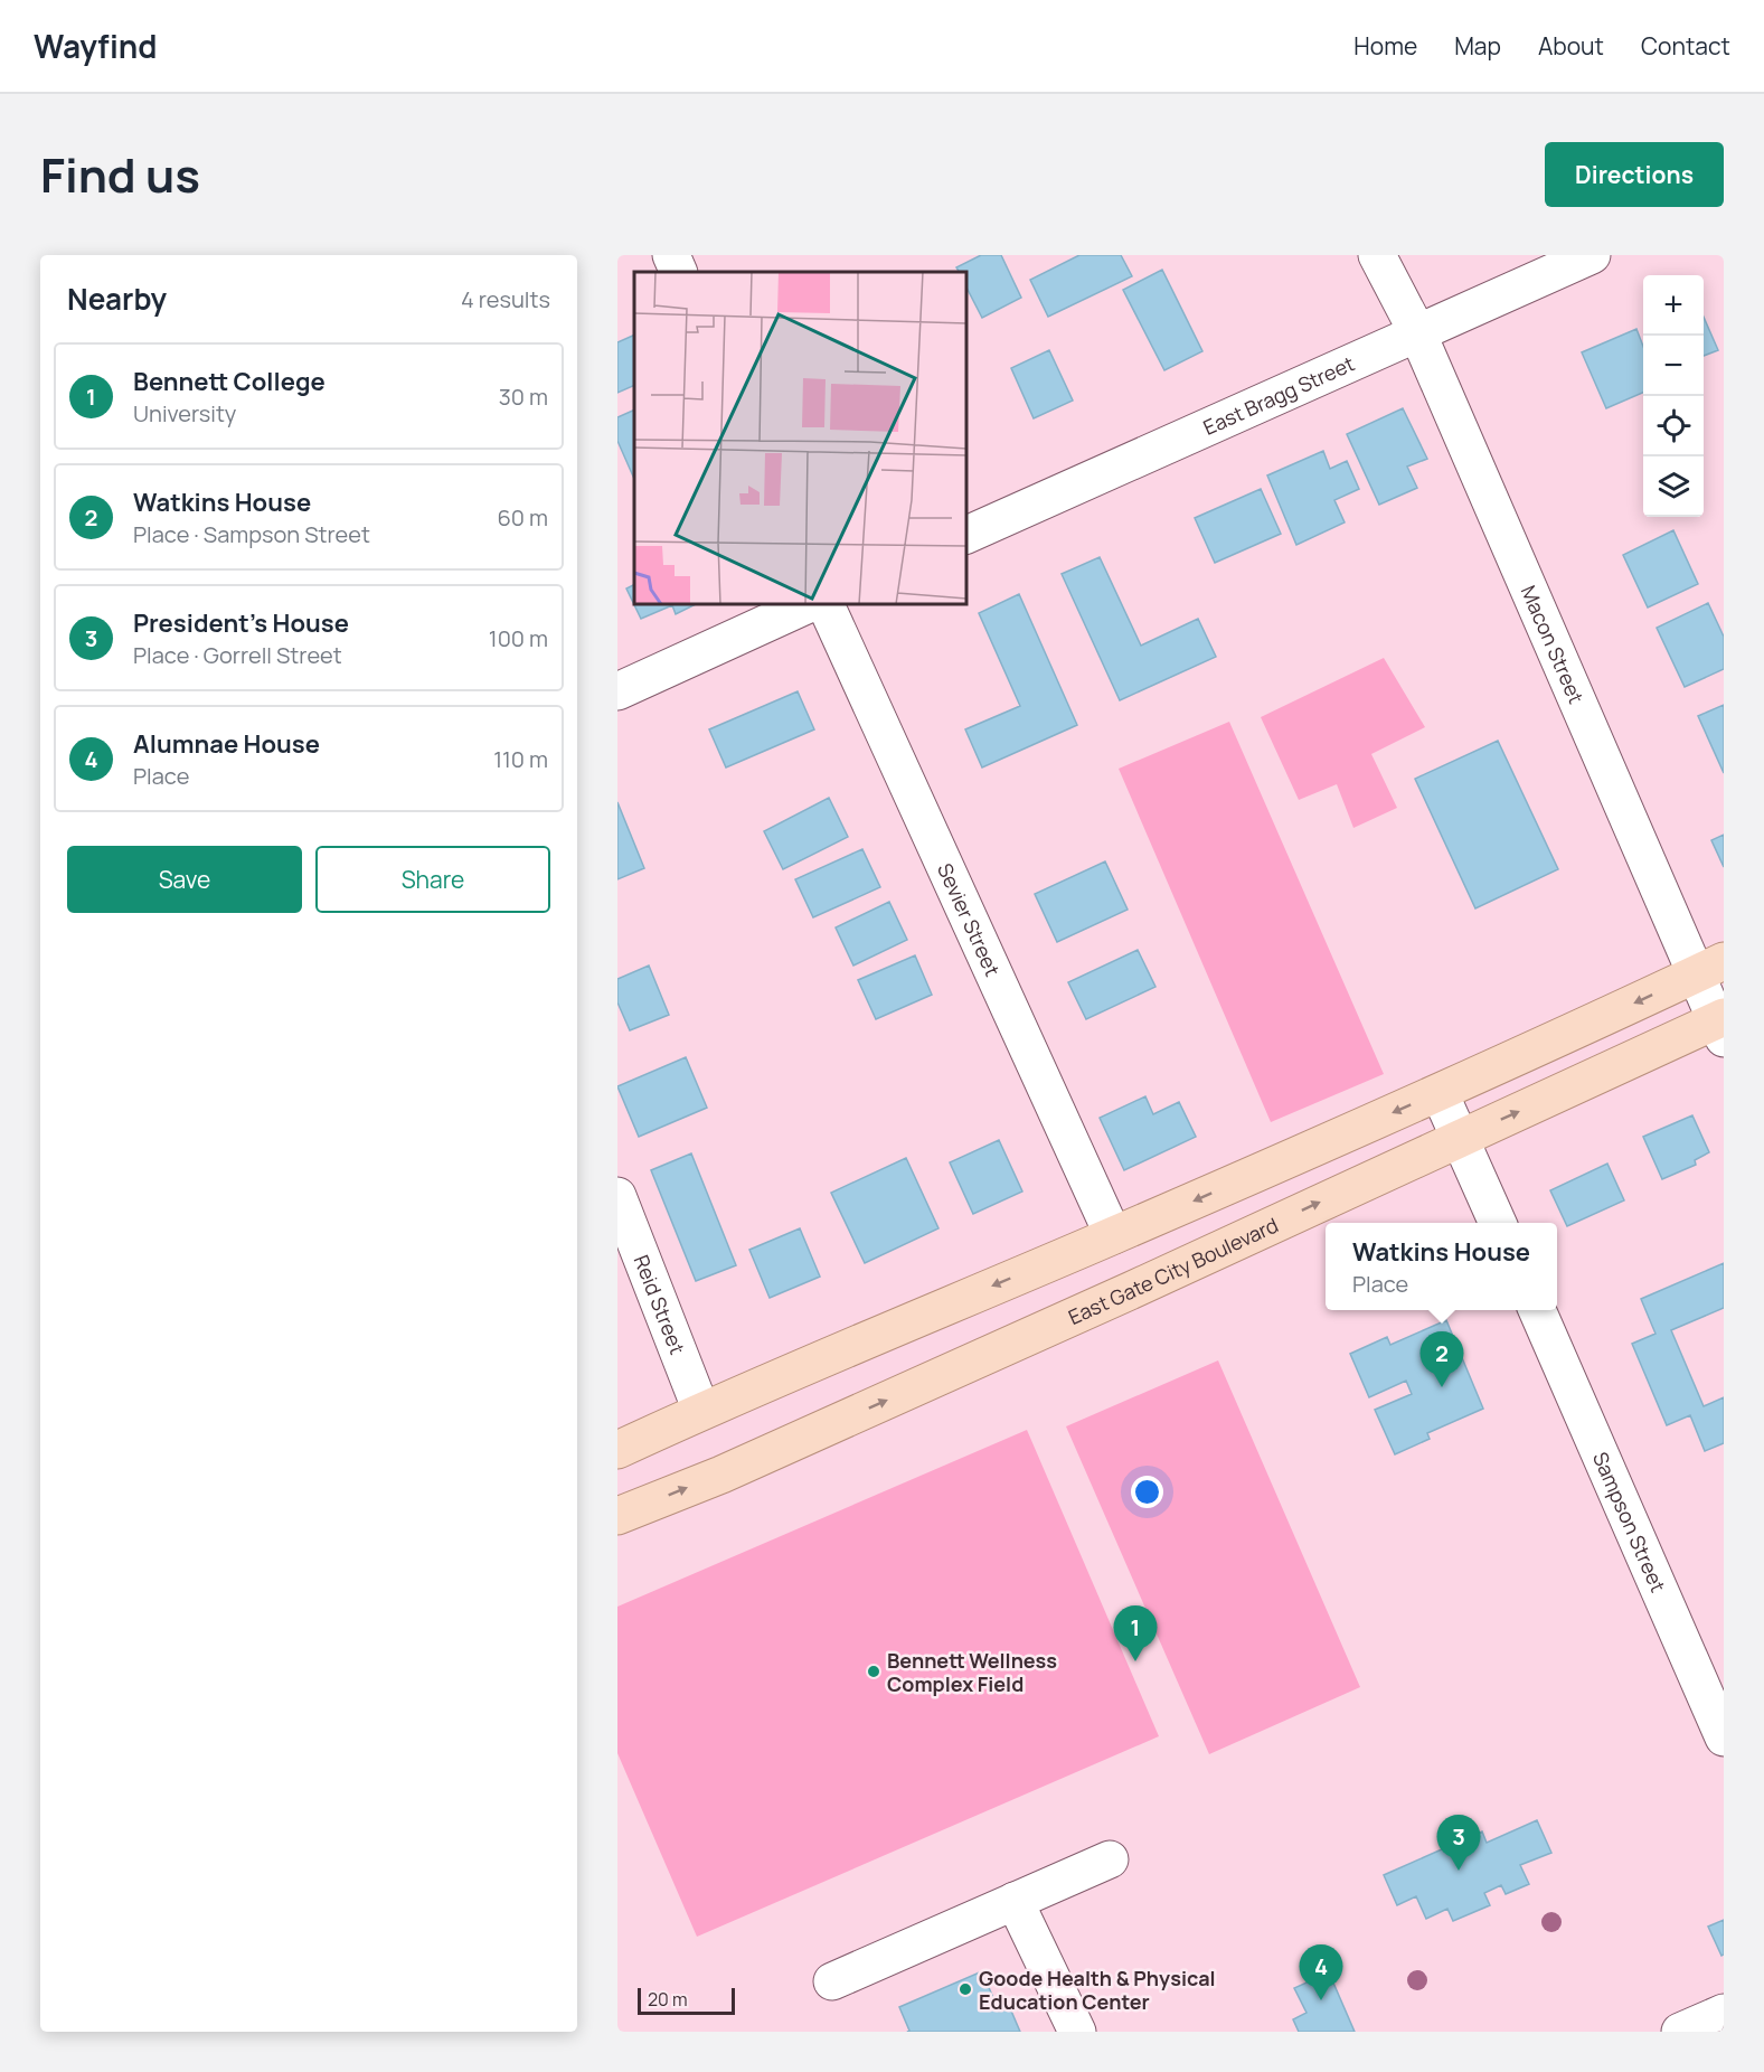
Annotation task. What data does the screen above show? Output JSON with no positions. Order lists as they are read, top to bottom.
{
  "streets": {
    "main road": ["East Gate City Boulevard"],
    "street": [
      "East Bragg Street",
      "Macon Street",
      "Sevier Street",
      "Reid Street",
      "Sampson Street"
    ]
  },
  "crossings": [
    ["East Bragg Street", "Macon Street"],
    ["Macon Street", "East Gate City Boulevard"]
  ],
  "places": ["Bennett Wellness Complex Field", "Goode Health & Physical Education Center"],
  "scale_bar": "20 m",
  "page": {
    "header": "Wayfind",
    "nav": [
      "Home",
      "Map",
      "About",
      "Contact"
    ],
    "title": "Find us",
    "buttons": [
      "Directions",
      ["Save", "Share"]
    ],
    "heading": ["Nearby", "4 results"],
    "map_buttons": ["+", "−"],
    "list": [
      {
        "mark": "1",
        "name": "Bennett College",
        "note": "University",
        "value": "30 m"
      },
      {
        "mark": "2",
        "name": "Watkins House",
        "note": "Place · Sampson Street",
        "value": "60 m"
      },
      {
        "mark": "3",
        "name": "President's House",
        "note": "Place · Gorrell Street",
        "value": "100 m"
      },
      {
        "mark": "4",
        "name": "Alumnae House",
        "note": "Place",
        "value": "110 m"
      }
    ],
    "popup": ["Watkins House", "Place"],
    "pins": [
      "2",
      "1",
      "3",
      "4"
    ],
    "scale": "20 m"
  }
}
